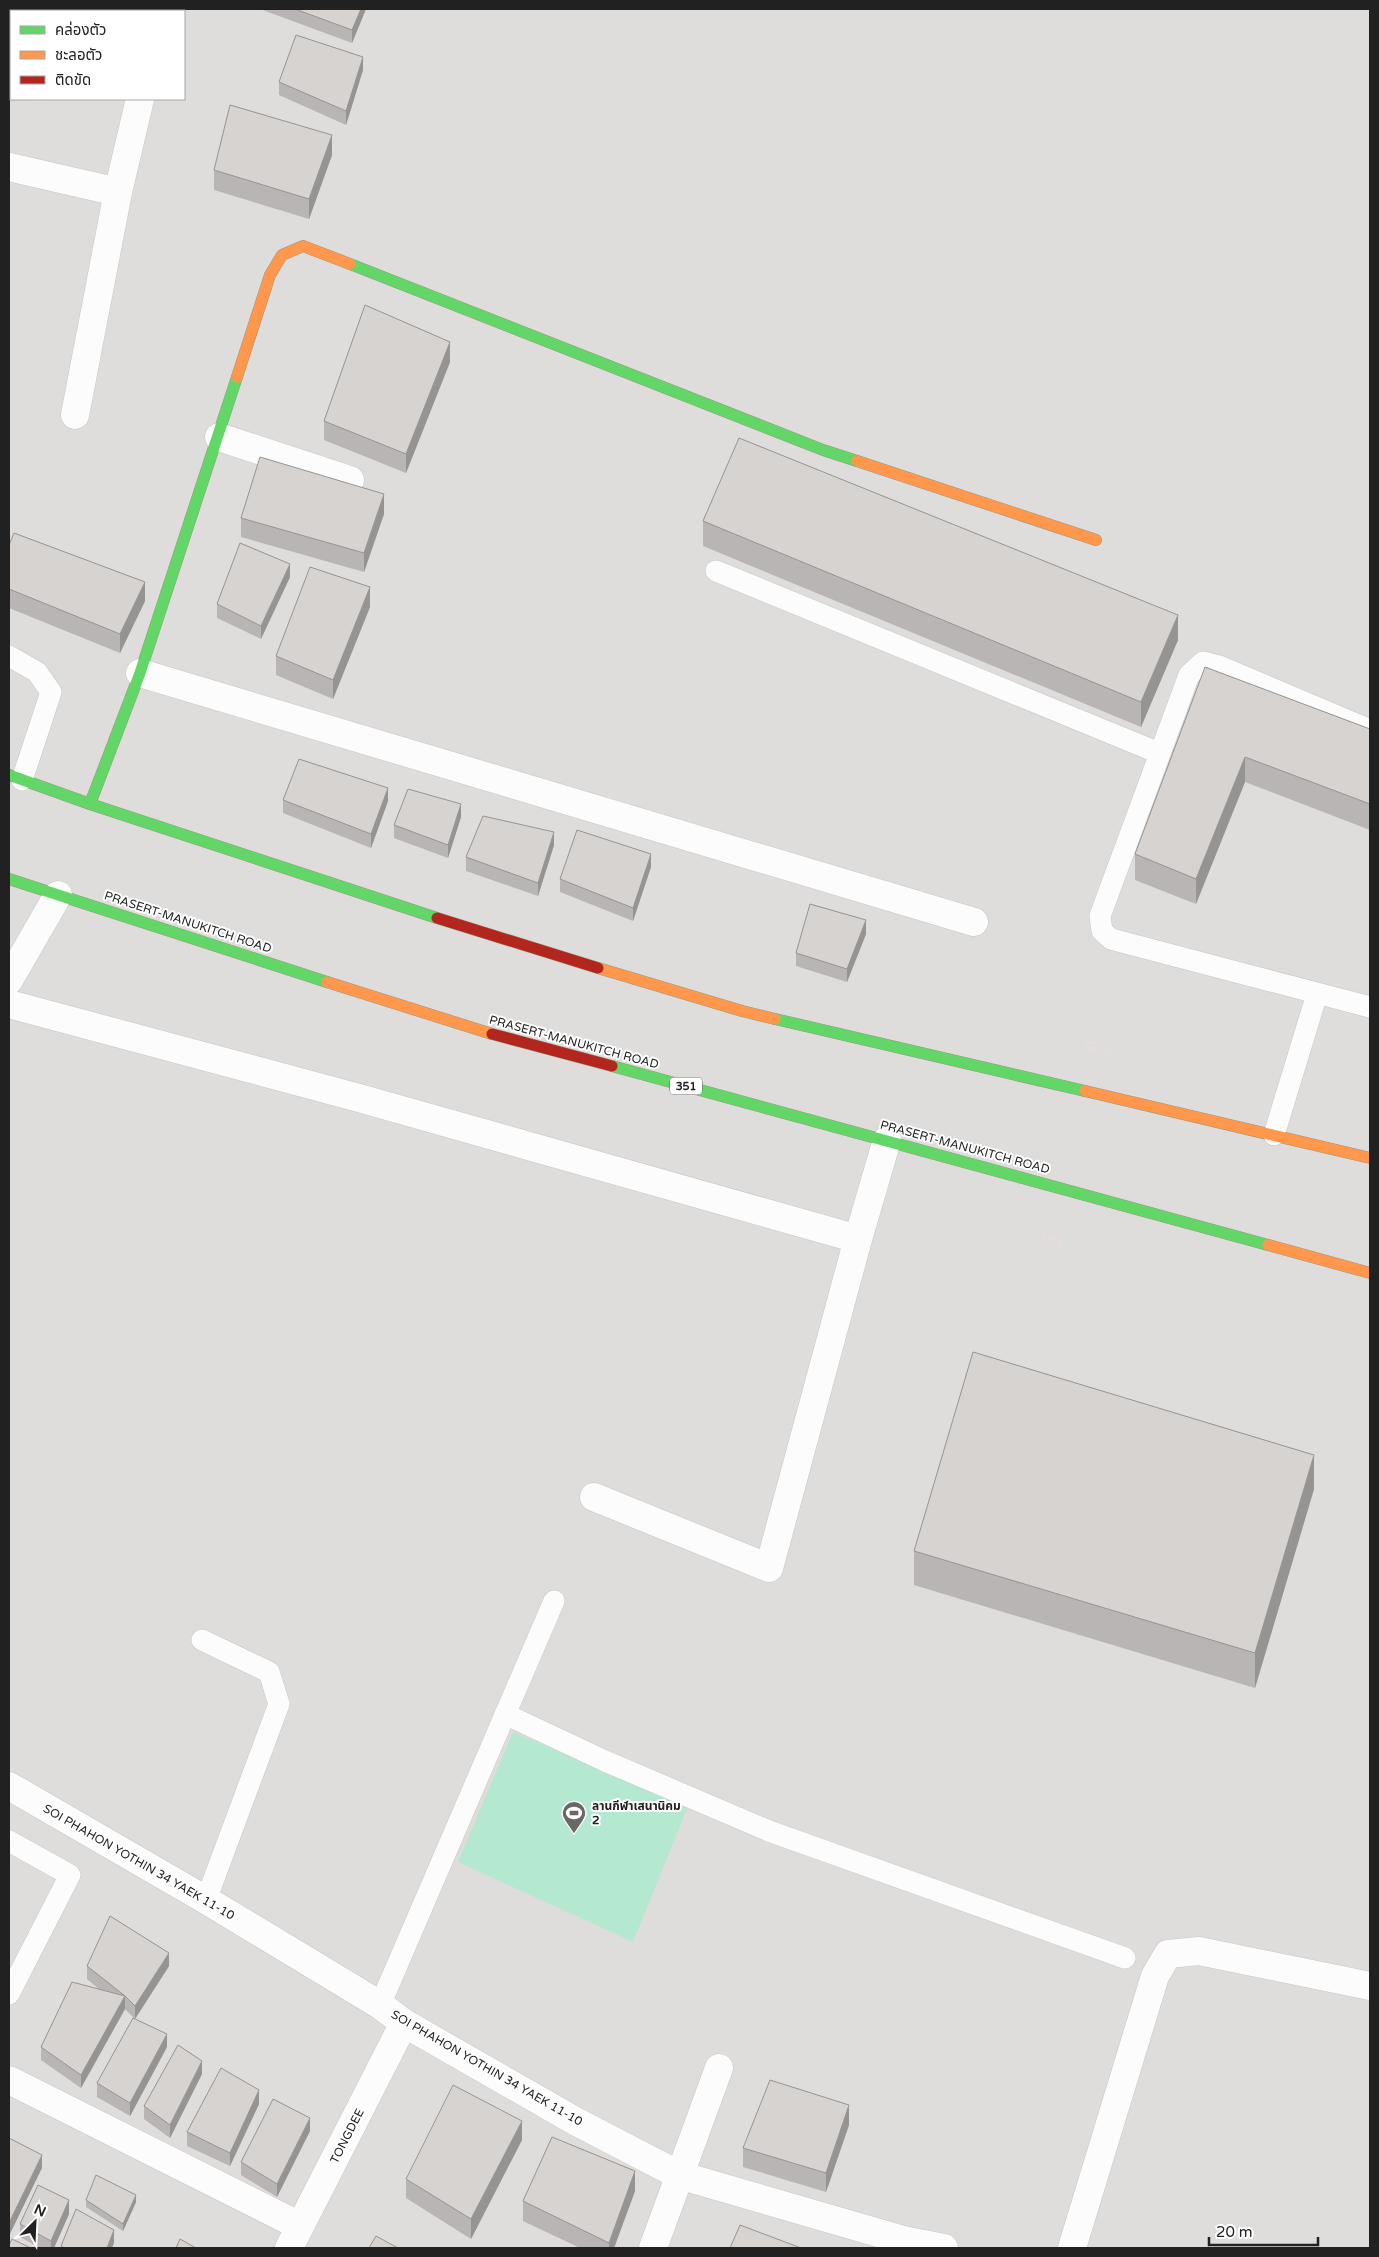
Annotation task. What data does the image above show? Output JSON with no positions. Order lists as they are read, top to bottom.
{
  "streets": {
    "main road": ["PRASERT-MANUKITCH ROAD", "351"],
    "street": ["SOI PHAHON YOTHIN 34 YAEK 11-10", "TONGDEE"]
  },
  "crossings": [
    ["SOI PHAHON YOTHIN 34 YAEK 11-10", "TONGDEE"]
  ],
  "places": {
    "sports": ["ลานกีฬาเสนานิคม 2"]
  },
  "legend": ["คล่องตัว", "ชะลอตัว", "ติดขัด"],
  "scale_bar": "20 m",
  "north": "top right"
}
